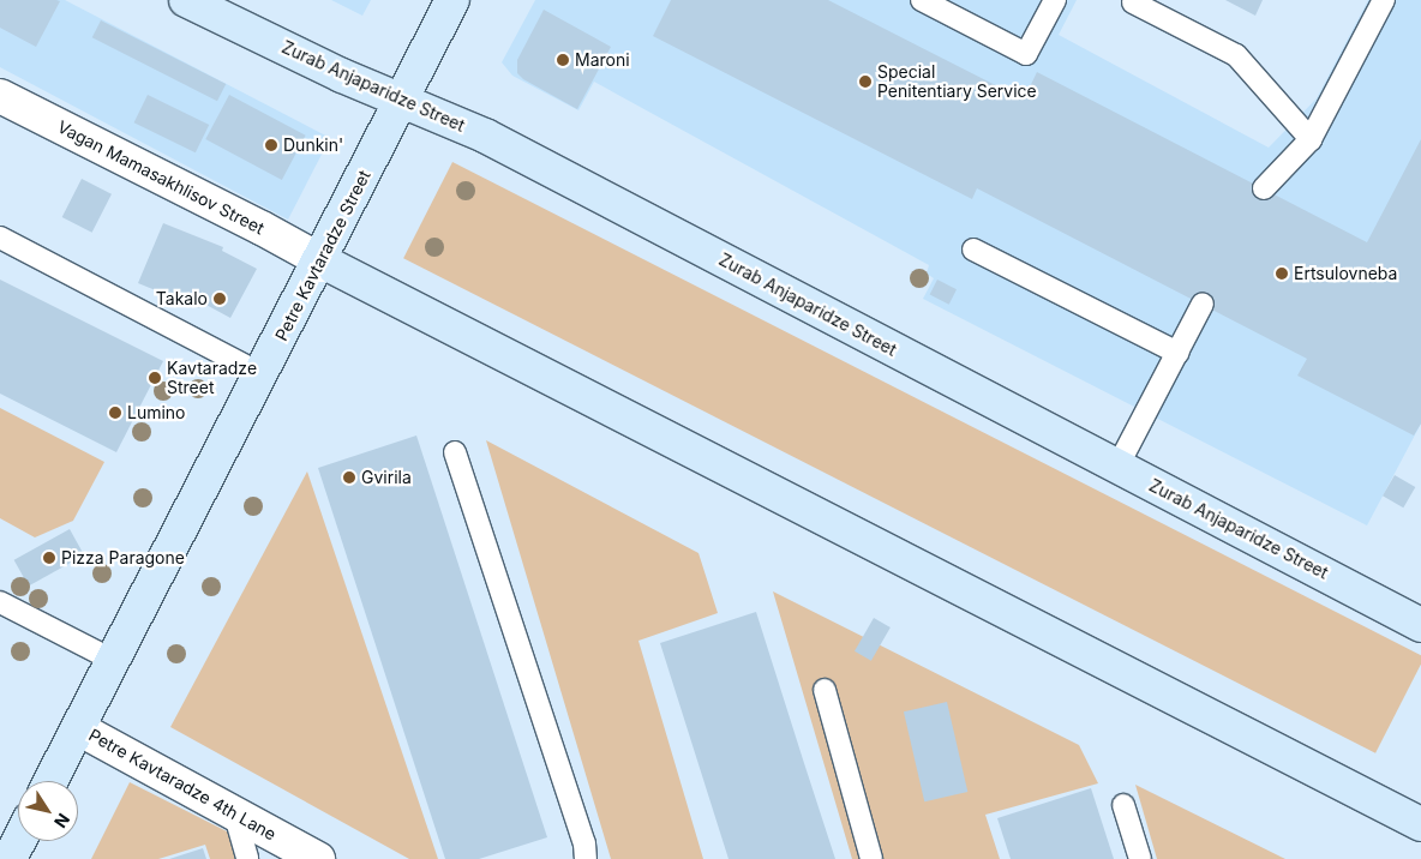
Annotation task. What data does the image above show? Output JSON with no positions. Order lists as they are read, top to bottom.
{
  "streets": {
    "main road": ["Zurab Anjaparidze Street", "Petre Kavtaradze Street"],
    "street": ["Vagan Mamasakhlisov Street", "Petre Kavtaradze 4th Lane"]
  },
  "crossings": [
    ["Zurab Anjaparidze Street", "Petre Kavtaradze Street"],
    ["Vagan Mamasakhlisov Street", "Petre Kavtaradze Street"],
    ["Petre Kavtaradze Street", "Petre Kavtaradze 4th Lane"]
  ],
  "places": [
    "Maroni",
    "Special Penitentiary Service",
    "Dunkin'",
    "Ertsulovneba",
    "Takalo",
    "Kavtaradze Street",
    "Lumino",
    "Gvirila",
    "Pizza Paragone"
  ],
  "north": "bottom right"
}
